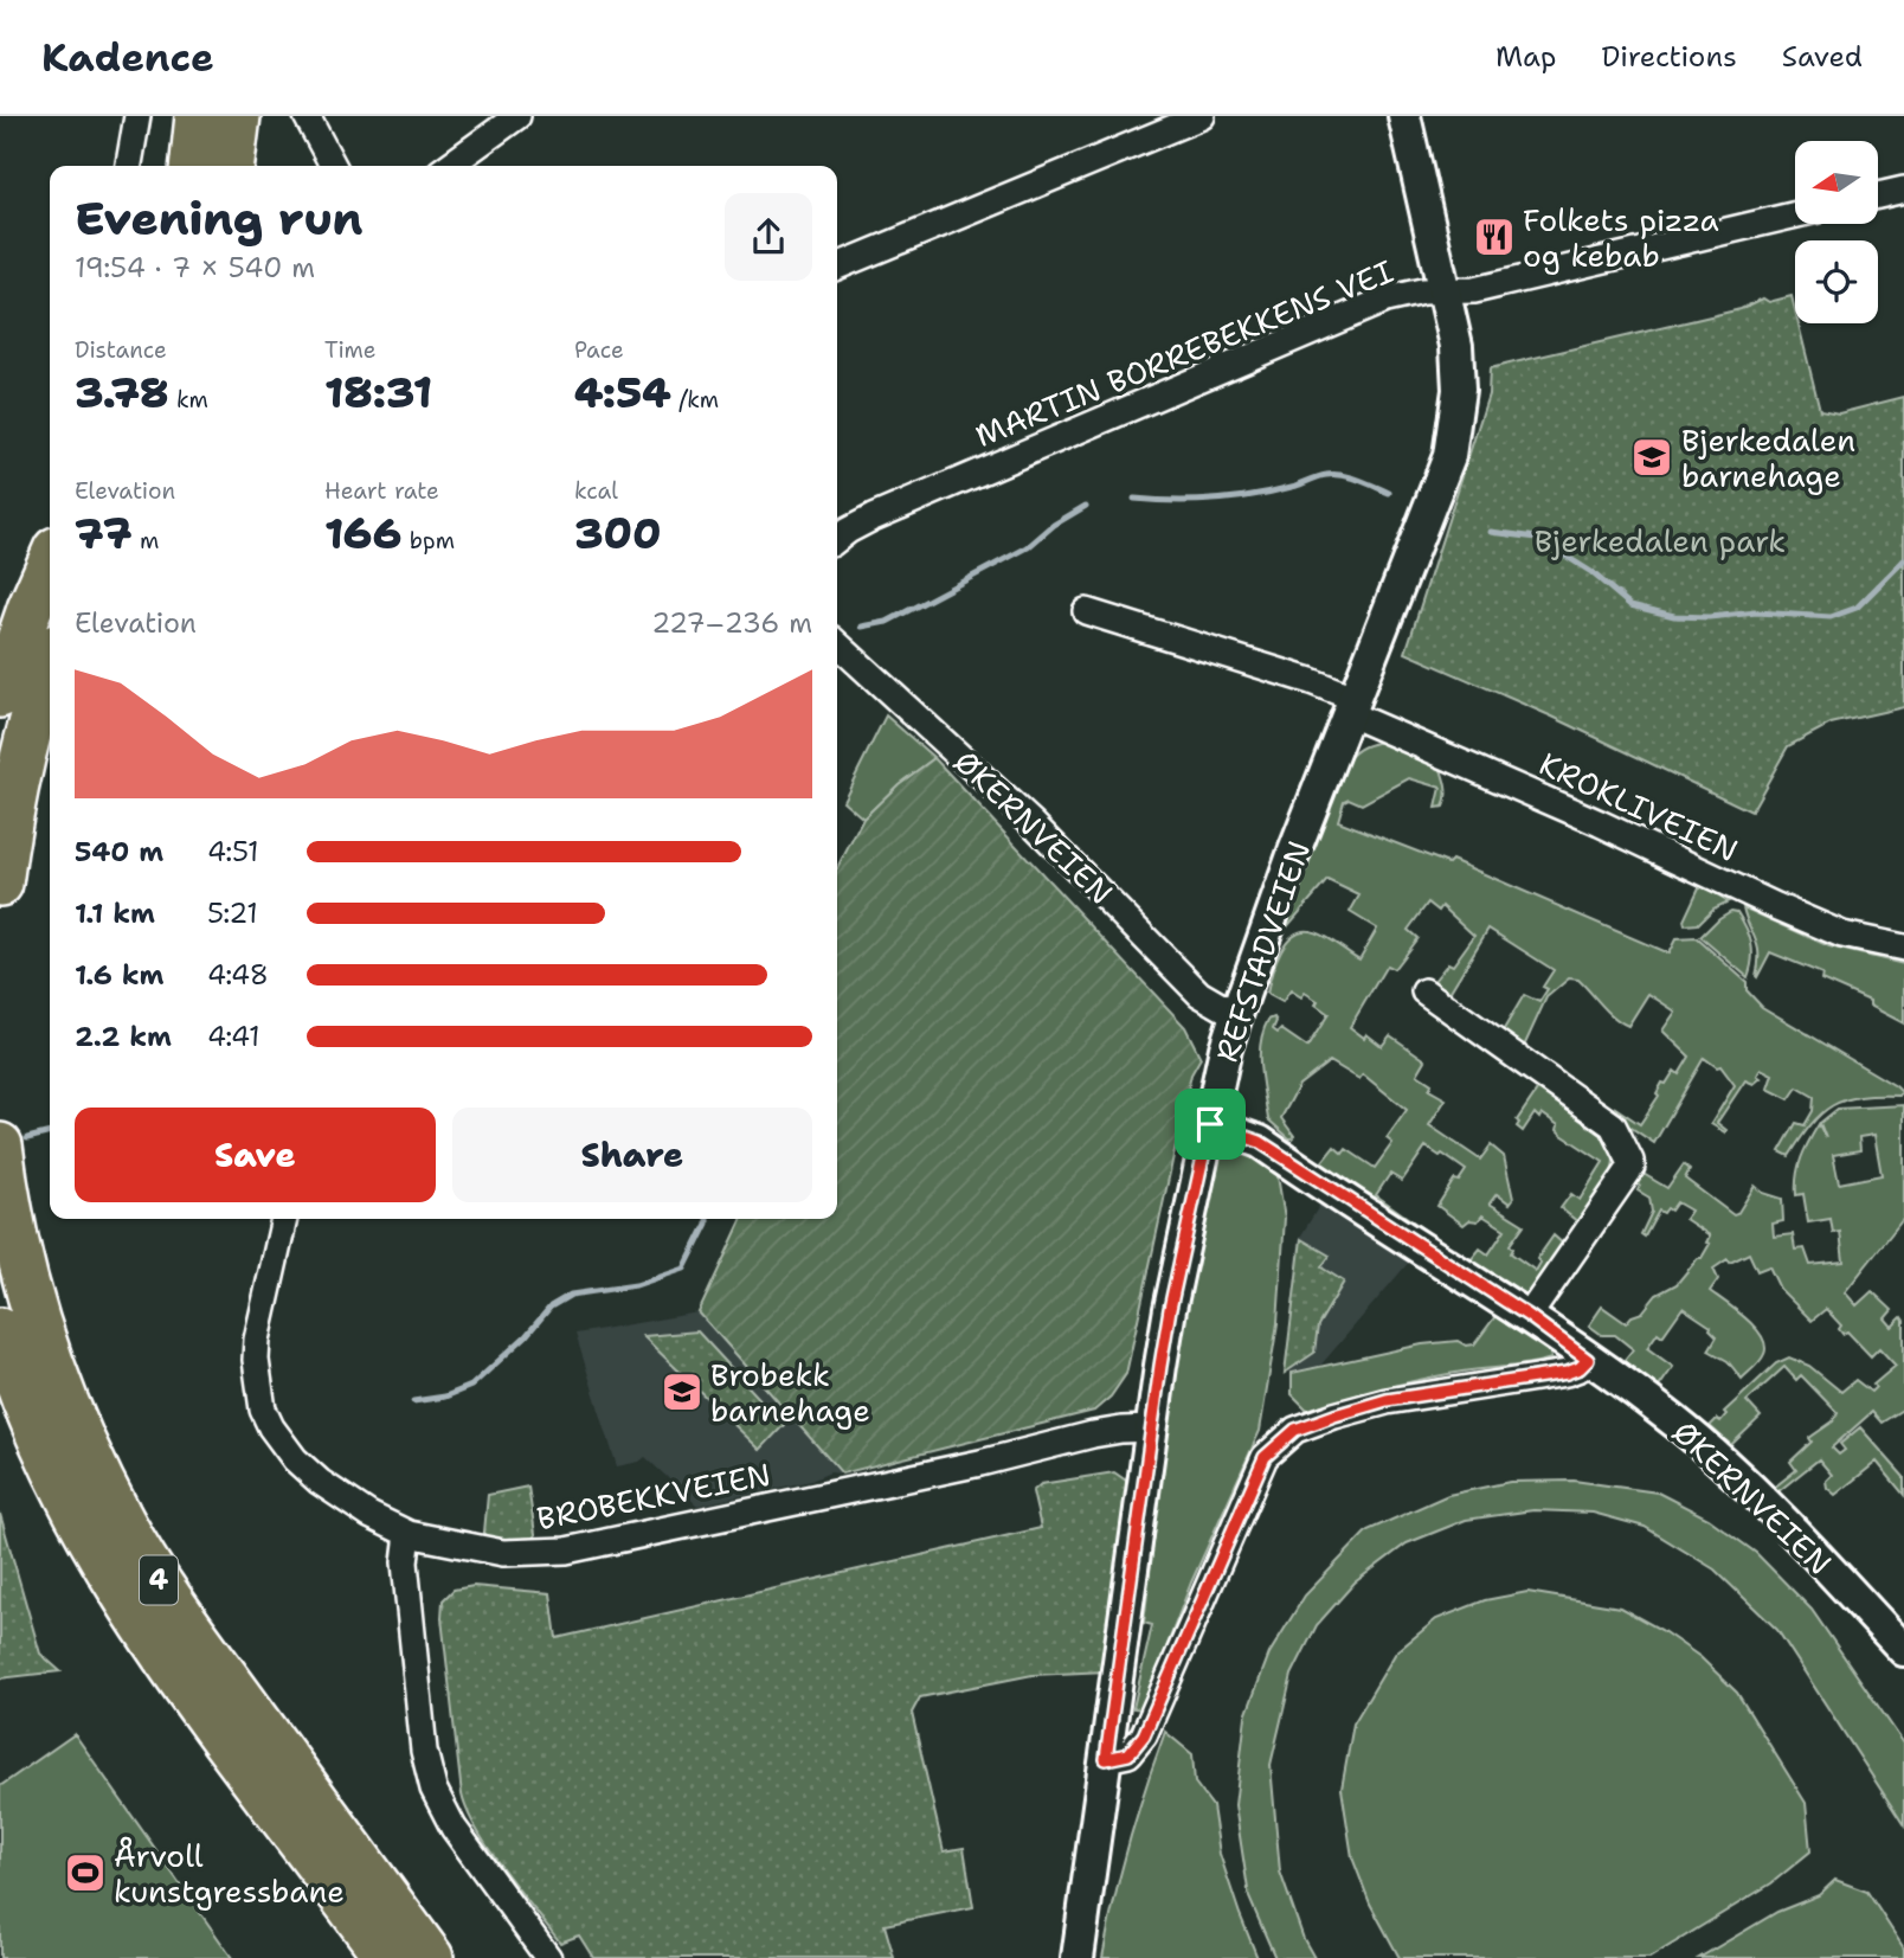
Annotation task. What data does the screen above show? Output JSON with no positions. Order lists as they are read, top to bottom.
{
  "streets": {
    "highway": ["4"],
    "street": [
      "MARTIN BORREBEKKENS VEI",
      "KROKLIVEIEN",
      "ØKERNVEIEN",
      "REFSTADVEIEN",
      "BROBEKKVEIEN"
    ]
  },
  "crossings": [
    ["MARTIN BORREBEKKENS VEI", "REFSTADVEIEN"],
    ["KROKLIVEIEN", "REFSTADVEIEN"],
    ["ØKERNVEIEN", "REFSTADVEIEN"],
    ["REFSTADVEIEN", "BROBEKKVEIEN"]
  ],
  "parks": ["Bjerkedalen park"],
  "places": {
    "restaurant": ["Folkets pizza og kebab"],
    "school or university": ["Bjerkedalen barnehage", "Brobekk barnehage"],
    "sports": ["Årvoll kunstgressbane"]
  },
  "north": "left",
  "page": {
    "header": "Kadence",
    "nav": ["Map", "Directions", "Saved"],
    "heading": ["Evening run", "19:54 · 7 × 540 m"],
    "stats": [
      ["Distance", "3.78 km"],
      ["Time", "18:31"],
      ["Pace", "4:54 /km"],
      ["Elevation", "77 m"],
      ["Heart rate", "166 bpm"],
      ["kcal", "300"]
    ],
    "chart": ["Elevation", "227–236 m"],
    "list": [
      {
        "name": "540 m",
        "note": "4:51"
      },
      {
        "name": "1.1 km",
        "note": "5:21"
      },
      {
        "name": "1.6 km",
        "note": "4:48"
      },
      {
        "name": "2.2 km",
        "note": "4:41"
      }
    ],
    "buttons": ["Save", "Share"]
  }
}
